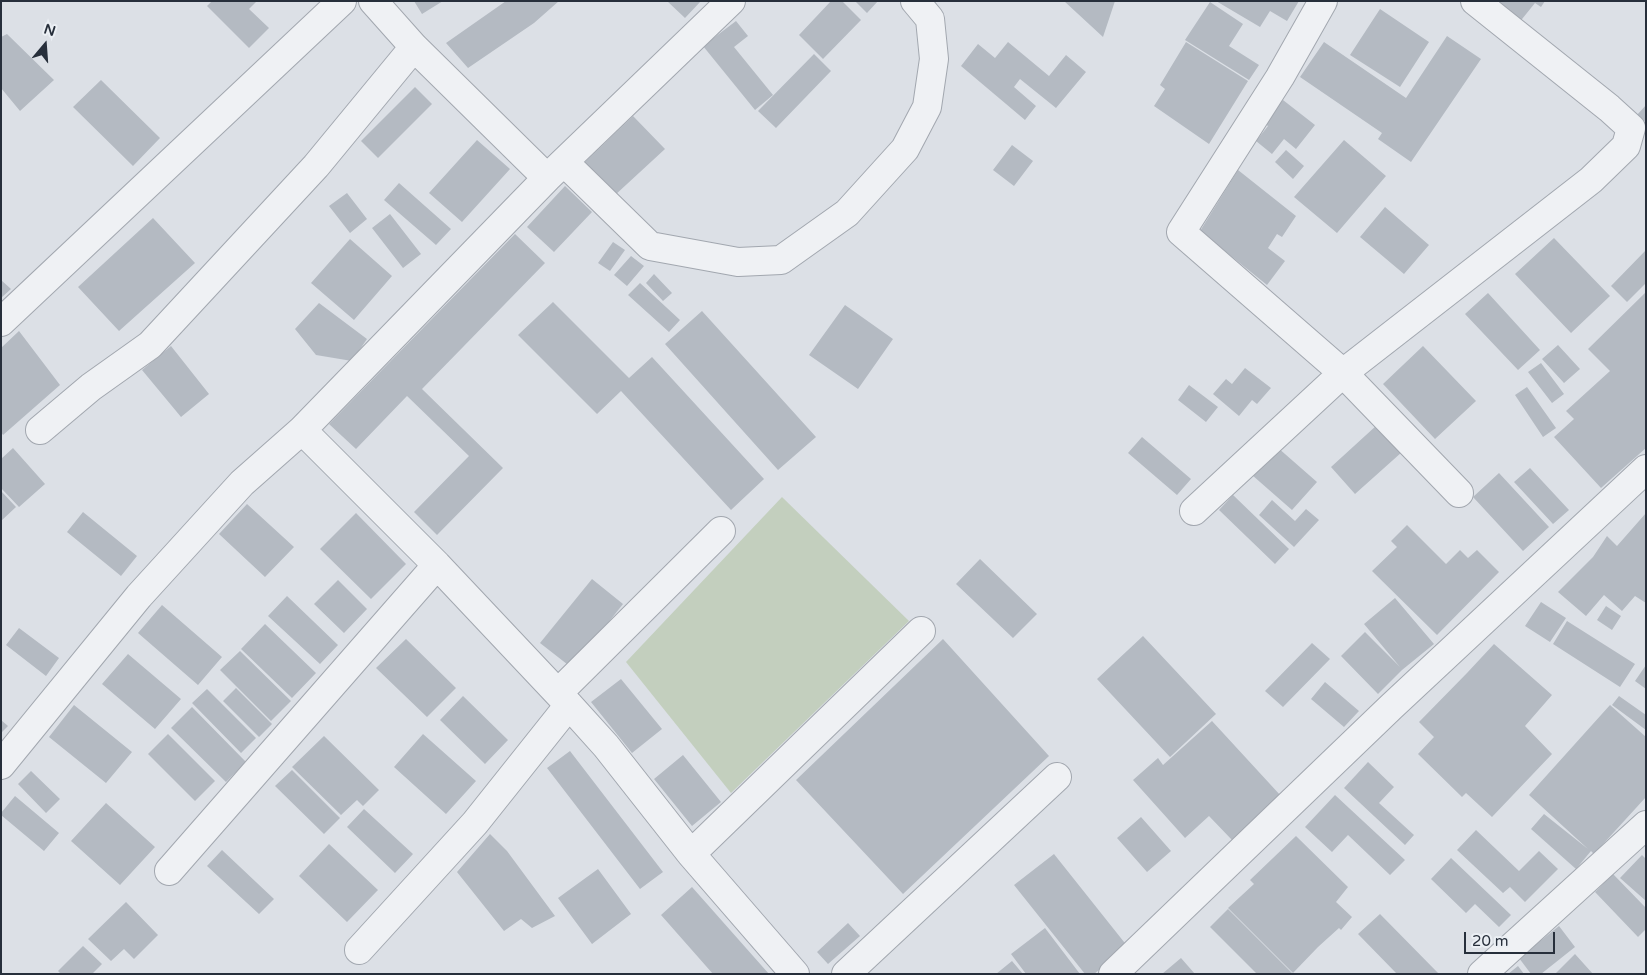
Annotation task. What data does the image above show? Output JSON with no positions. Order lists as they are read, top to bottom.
{
  "scale_bar": "20 m",
  "north": "top"
}
